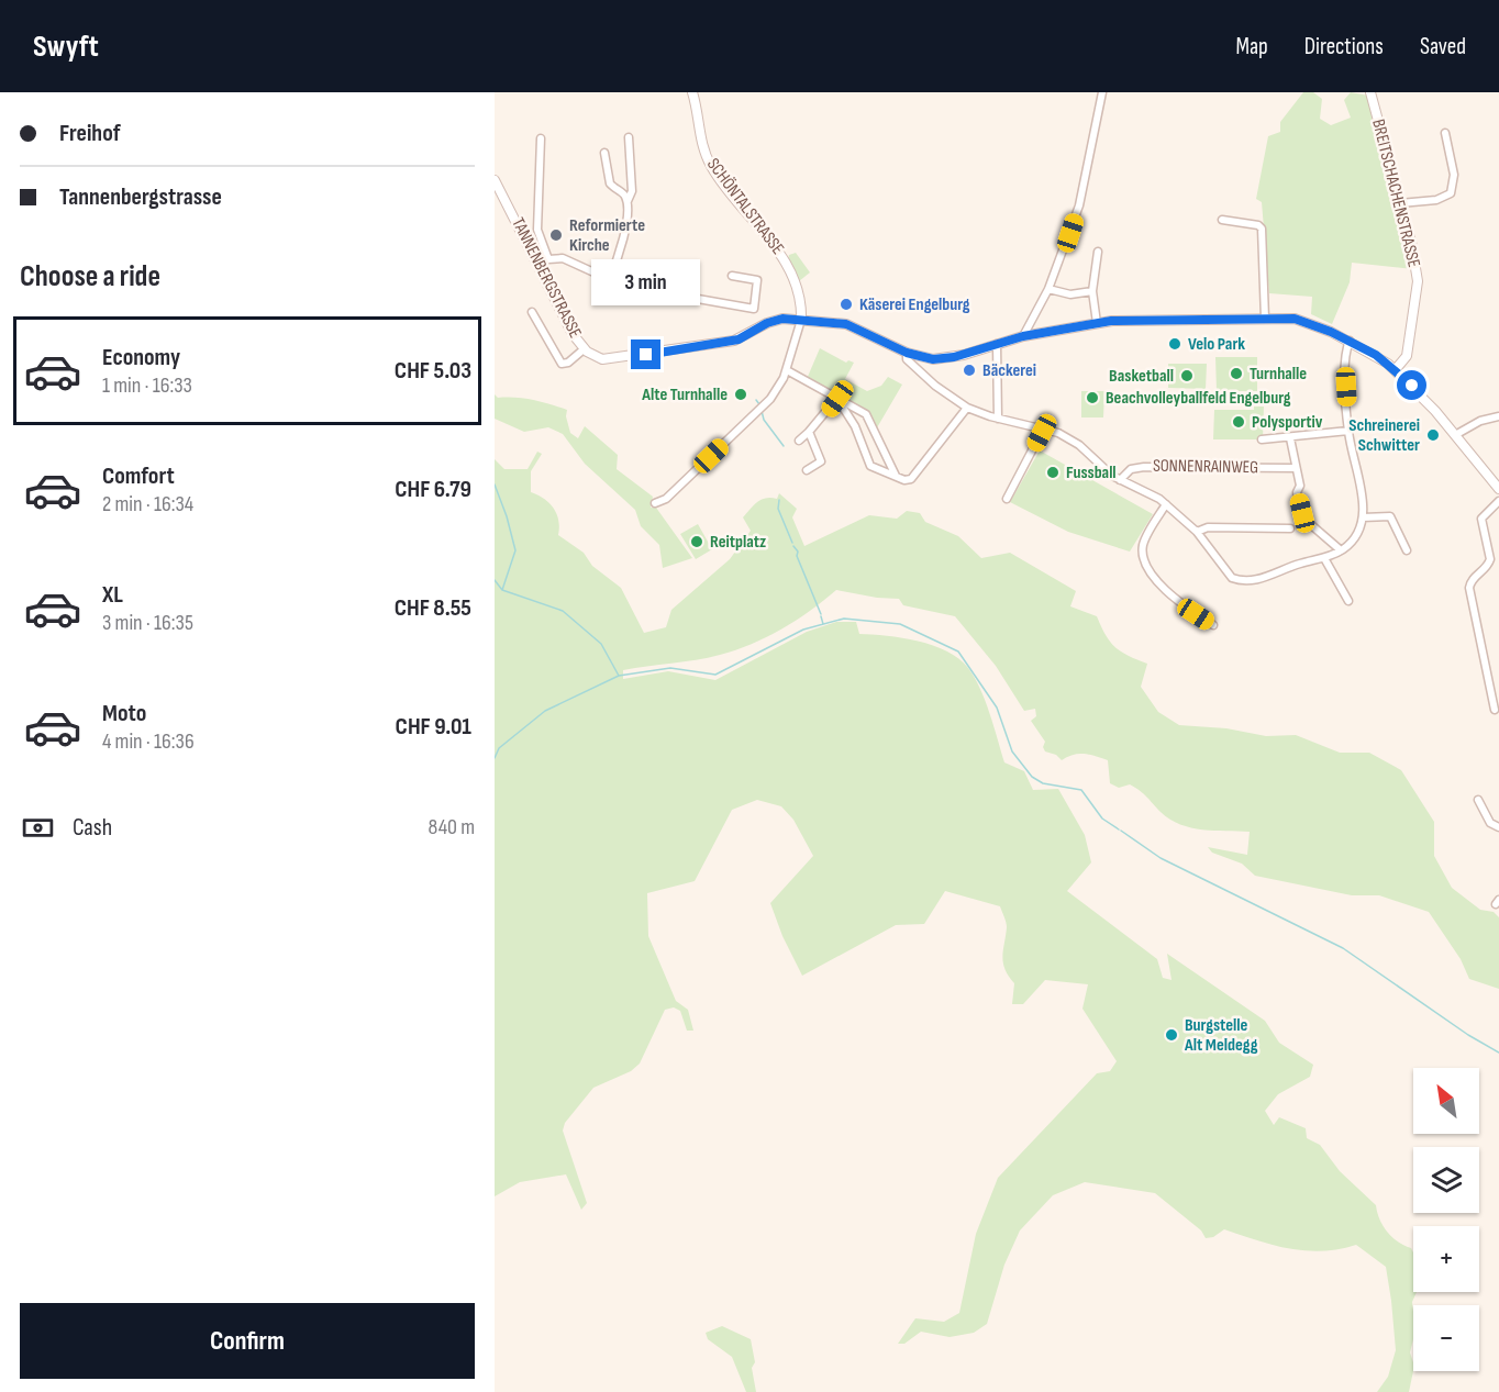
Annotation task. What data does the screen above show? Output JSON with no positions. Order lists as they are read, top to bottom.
{
  "streets": {
    "street": [
      "BREITSCHACHENSTRASSE",
      "SCHÖNTALSTRASSE",
      "TANNENBERGSTRASSE",
      "SONNENRAINWEG"
    ]
  },
  "crossings": [
    ["BREITSCHACHENSTRASSE", "TANNENBERGSTRASSE"],
    ["SCHÖNTALSTRASSE", "TANNENBERGSTRASSE"]
  ],
  "places": [
    "Reformierte Kirche",
    "Käserei Engelburg",
    "Velo Park",
    "Bäckerei",
    "Turnhalle",
    "Basketball",
    "Alte Turnhalle",
    "Beachvolleyballfeld Engelburg",
    "Polysportiv",
    "Schreinerei Schwitter",
    "Fussball",
    "Reitplatz",
    "Burgstelle Alt Meldegg"
  ],
  "north": "top left",
  "page": {
    "header": "Swyft",
    "nav": ["Map", "Directions", "Saved"],
    "banner": ["Freihof", "Tannenbergstrasse"],
    "heading": "Choose a ride",
    "bubble": "3 min",
    "list": [
      {
        "name": "Economy",
        "note": "1 min · 16:33",
        "value": "CHF 5.03"
      },
      {
        "name": "Comfort",
        "note": "2 min · 16:34",
        "value": "CHF 6.79"
      },
      {
        "name": "XL",
        "note": "3 min · 16:35",
        "value": "CHF 8.55"
      },
      {
        "name": "Moto",
        "note": "4 min · 16:36",
        "value": "CHF 9.01"
      }
    ],
    "pay": ["Cash", "840 m"],
    "map_buttons": ["+", "−"],
    "buttons": "Confirm"
  }
}
